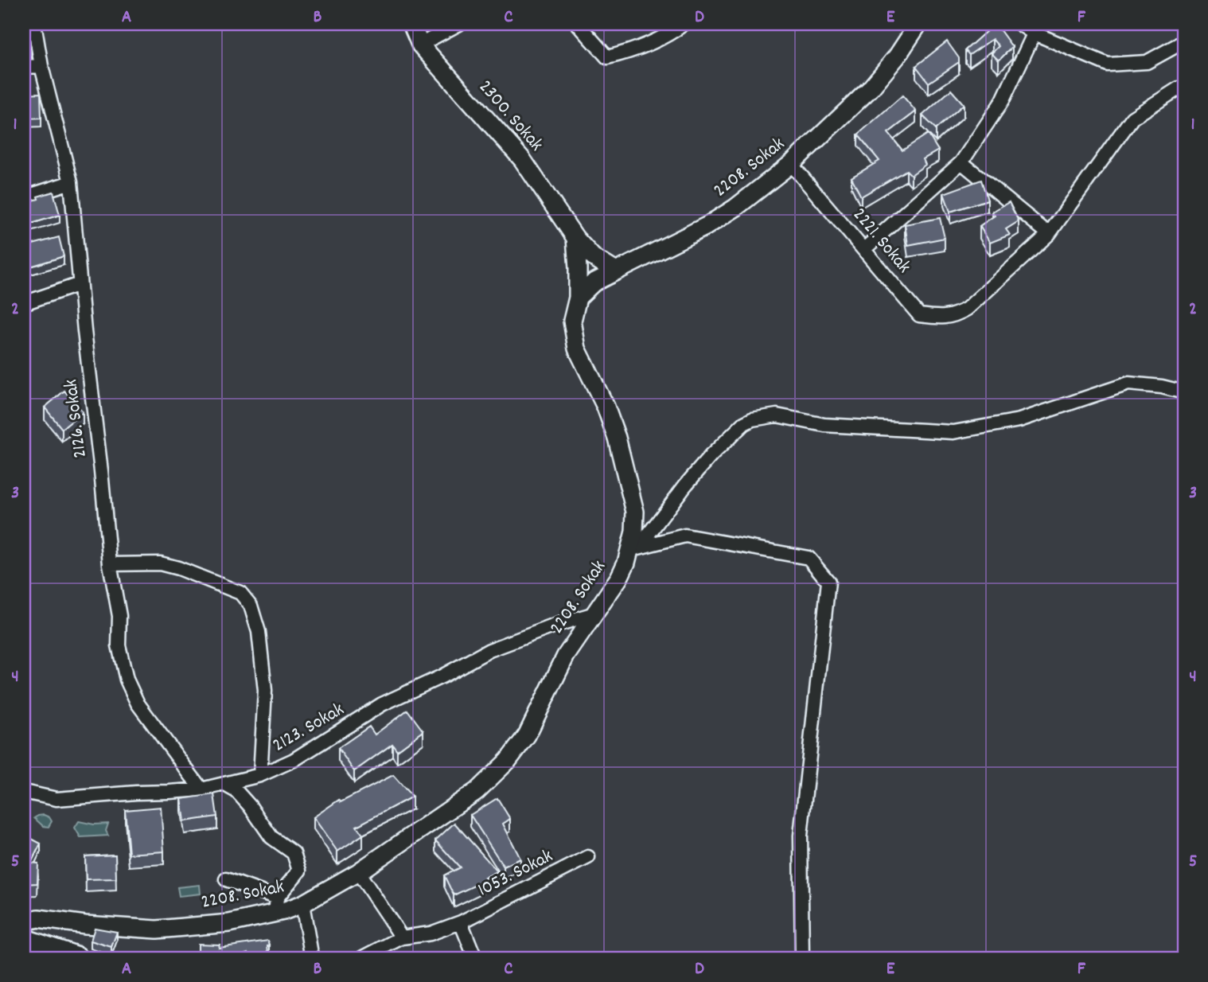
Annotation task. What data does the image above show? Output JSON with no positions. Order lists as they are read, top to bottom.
{
  "streets": {
    "street": [
      "2300. Sokak",
      "2208. Sokak",
      "2221. Sokak",
      "2126. Sokak",
      "2123. Sokak",
      "1053. Sokak"
    ]
  },
  "crossings": [
    ["2300. Sokak", "2208. Sokak"],
    ["2208. Sokak", "2221. Sokak"],
    ["2208. Sokak", "2123. Sokak"],
    ["2126. Sokak", "2123. Sokak"]
  ],
  "grid": {
    "columns": [
      "A",
      "B",
      "C",
      "D",
      "E",
      "F"
    ],
    "rows": [
      "1",
      "2",
      "3",
      "4",
      "5"
    ]
  }
}
